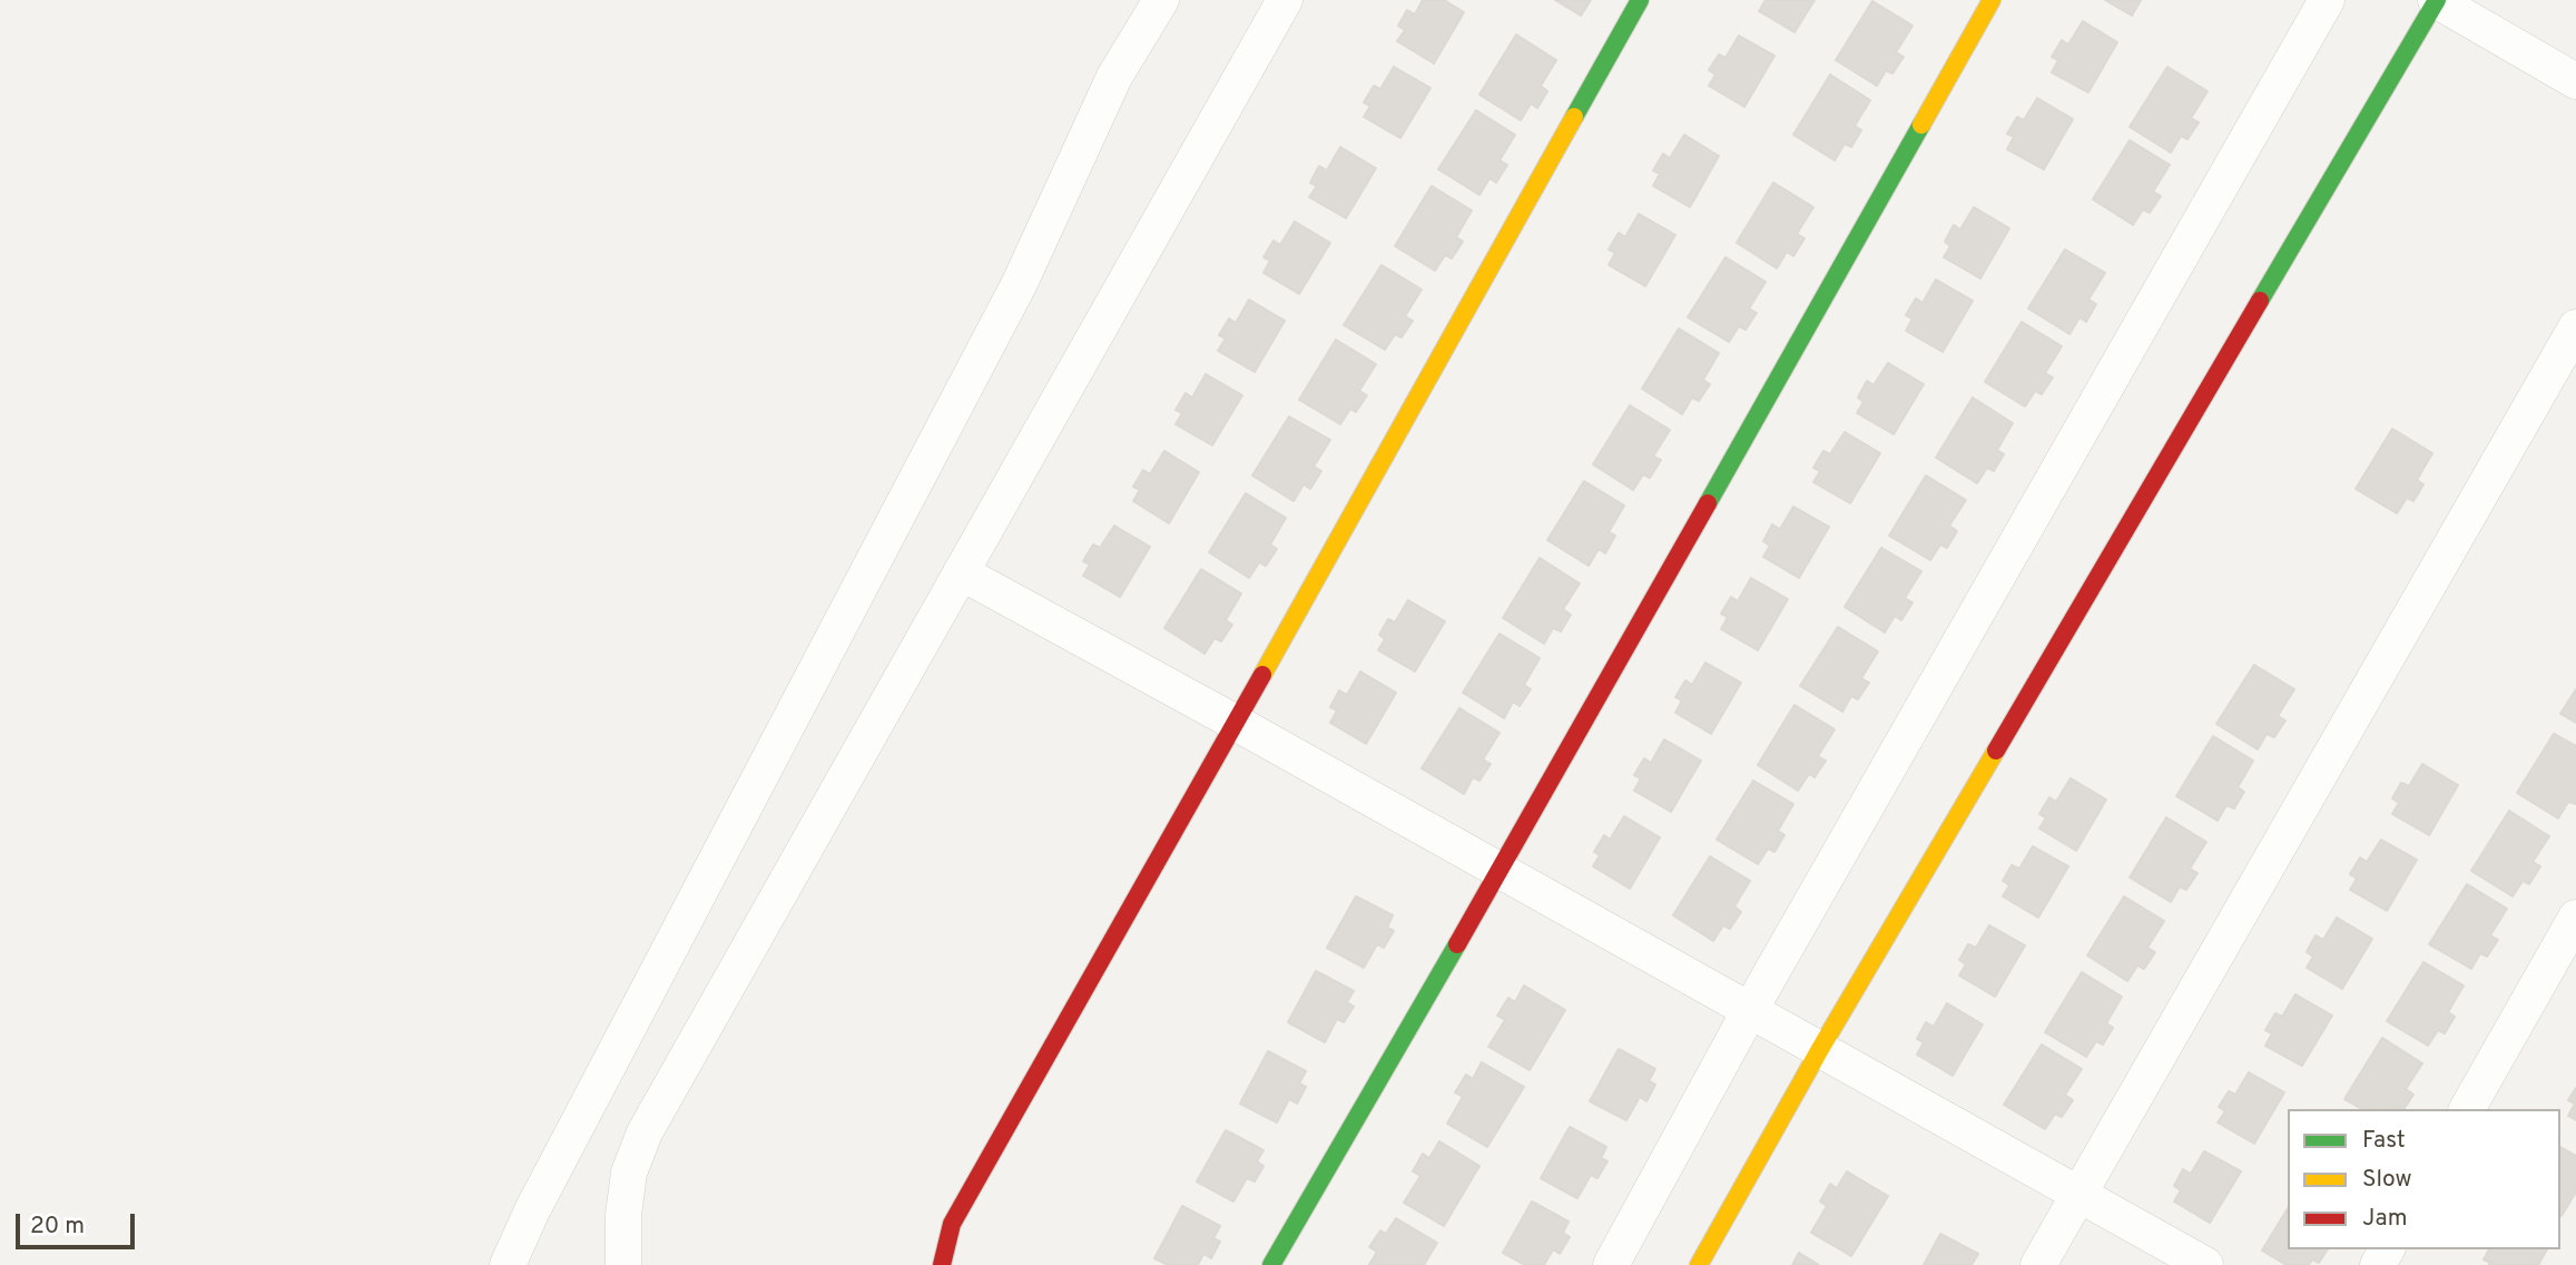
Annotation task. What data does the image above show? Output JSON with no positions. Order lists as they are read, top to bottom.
{
  "legend": ["Fast", "Slow", "Jam"],
  "scale_bar": "20 m"
}
